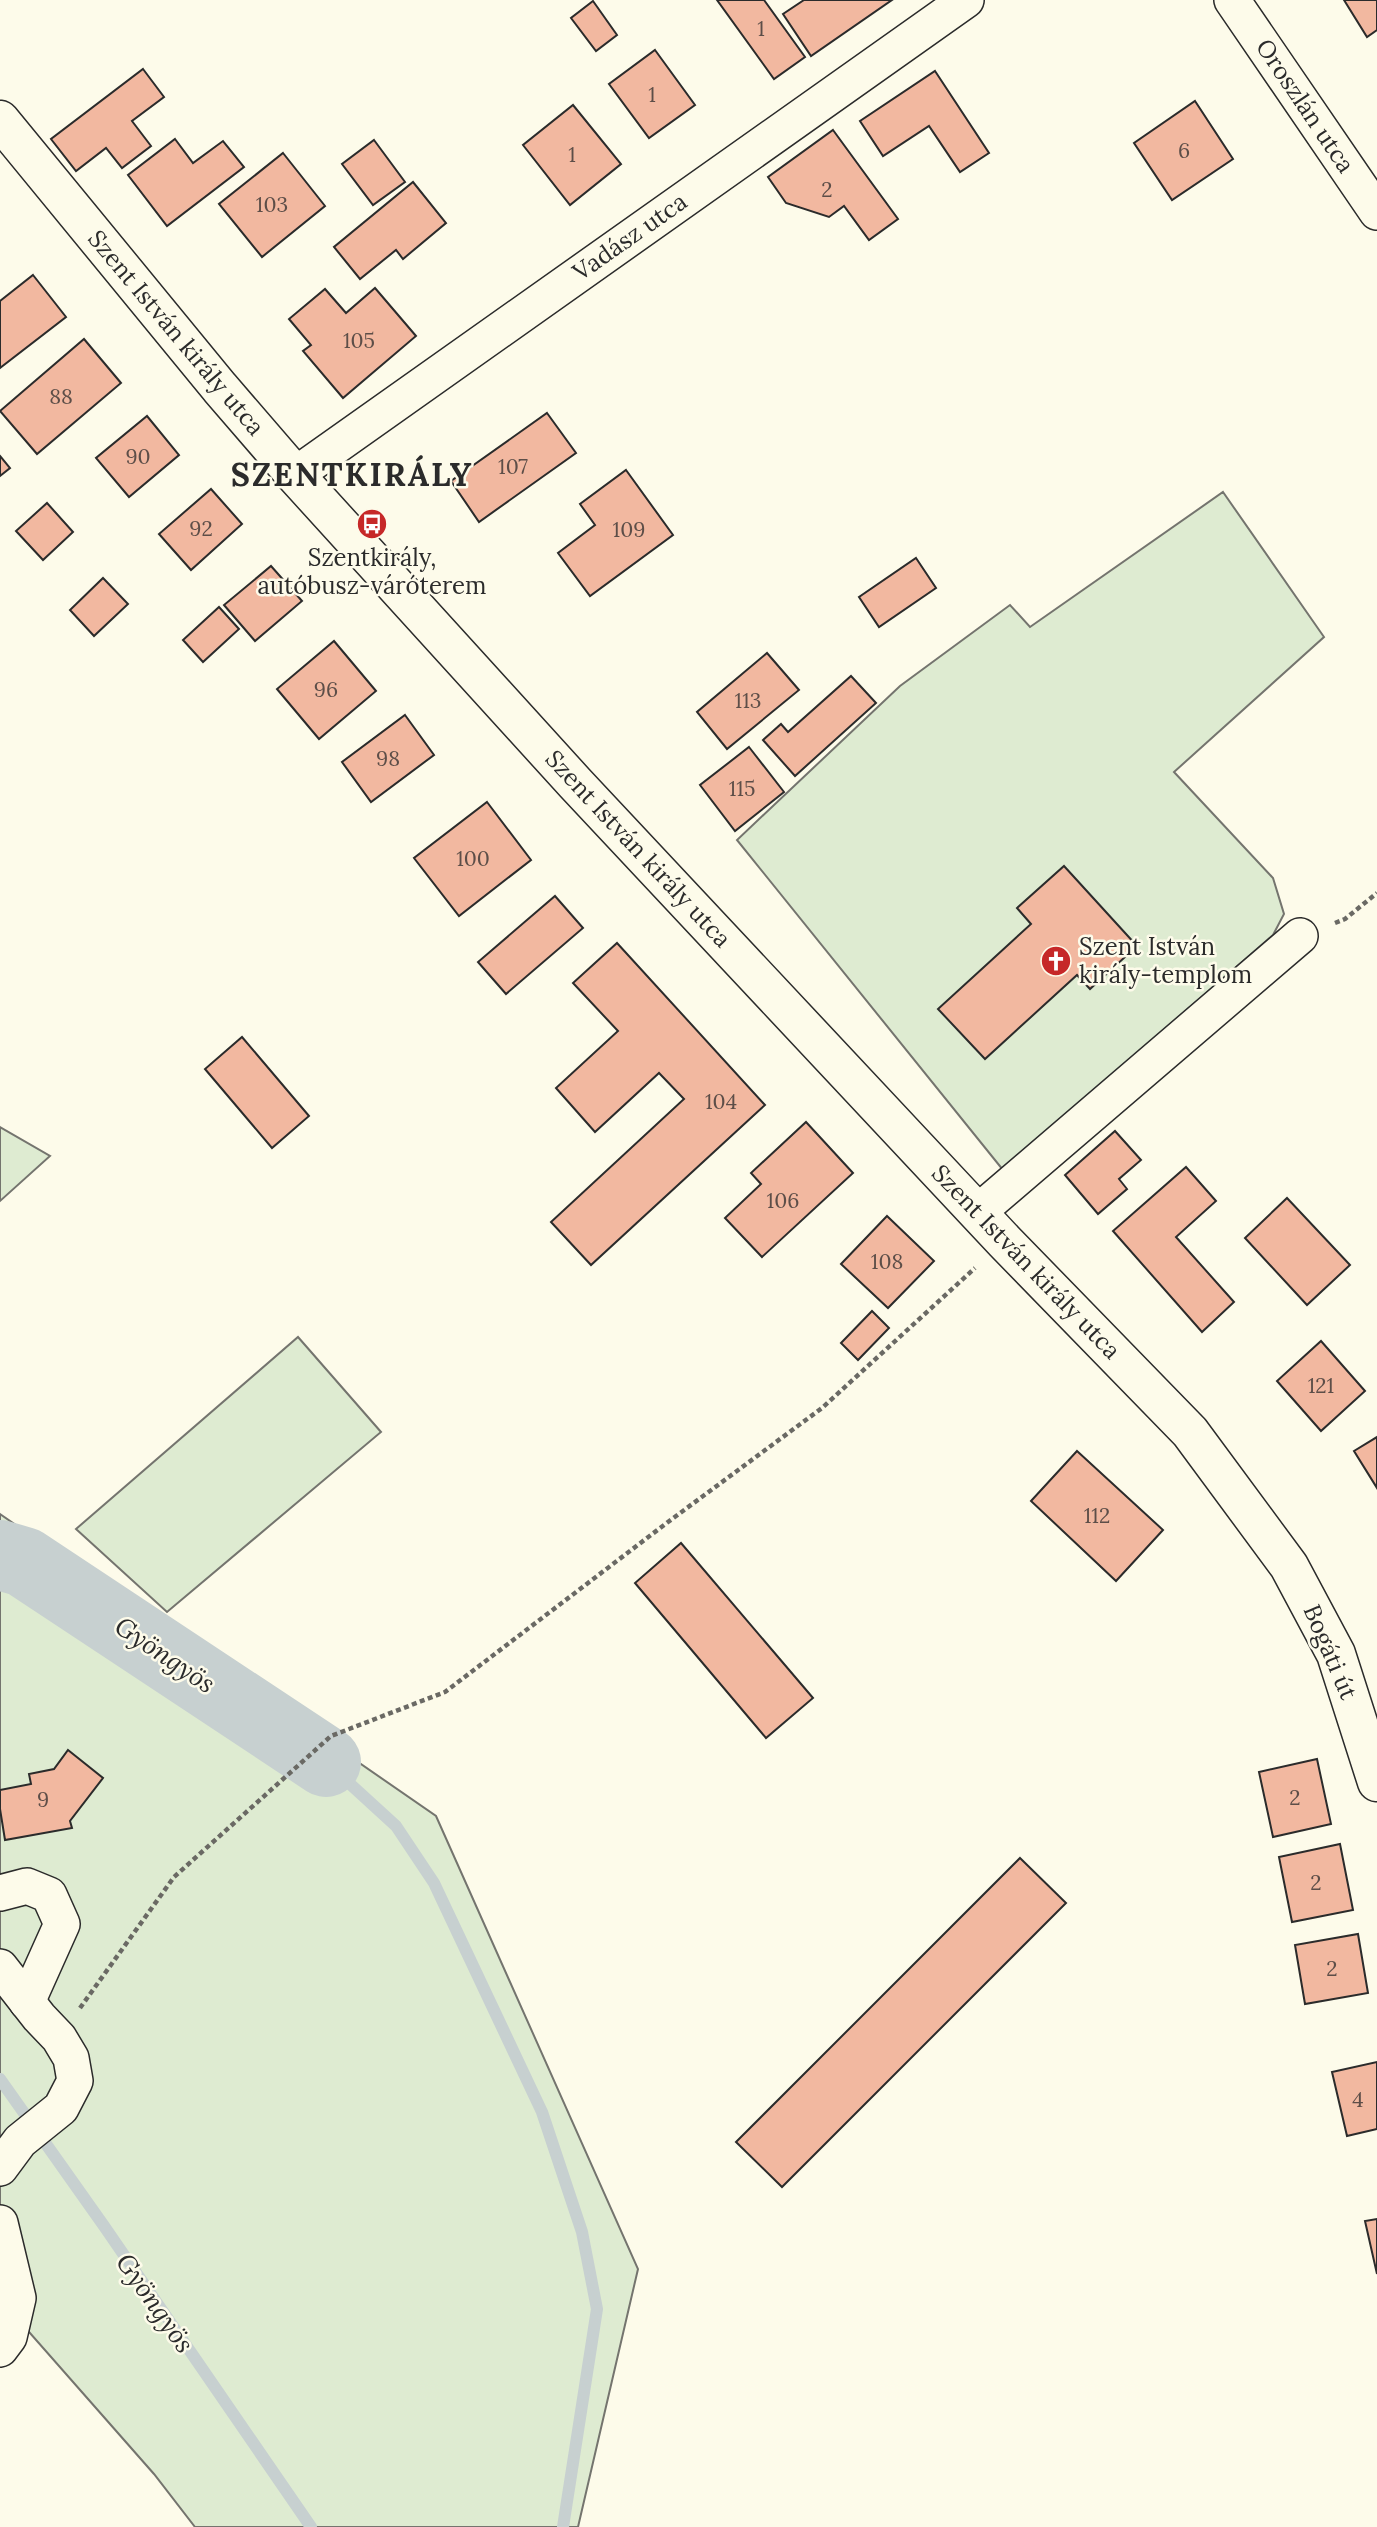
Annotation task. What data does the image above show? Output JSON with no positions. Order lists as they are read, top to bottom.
{
  "streets": {
    "street": [
      "Oroszlán utca",
      "Vadász utca",
      "Szent István király utca",
      "Bogáti út"
    ]
  },
  "crossings": [
    ["Vadász utca", "Szent István király utca"],
    ["Szent István király utca", "Bogáti út"]
  ],
  "districts": ["SZENTKIRÁLY"],
  "water": ["Gyöngyös"],
  "places": {
    "bus stop": ["Szentkirály, autóbusz-váróterem"],
    "church": ["Szent István király-templom"]
  },
  "house_numbers": [
    "1",
    "1",
    "6",
    "1",
    "2",
    "103",
    "105",
    "88",
    "90",
    "107",
    "92",
    "109",
    "96",
    "113",
    "98",
    "115",
    "100",
    "104",
    "106",
    "108",
    "121",
    "112",
    "2",
    "9",
    "2",
    "2",
    "4"
  ]
}
